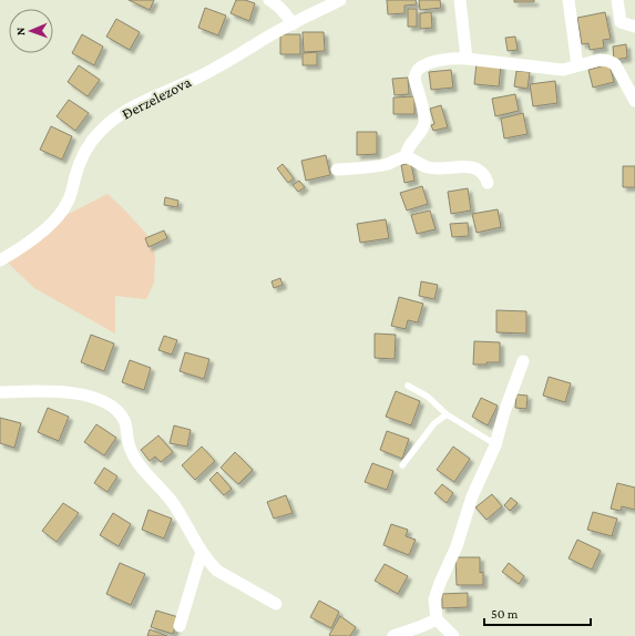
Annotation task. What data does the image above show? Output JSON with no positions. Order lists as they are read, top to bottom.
{
  "streets": {
    "street": ["Đerzelezova"]
  },
  "scale_bar": "50 m",
  "north": "left"
}
